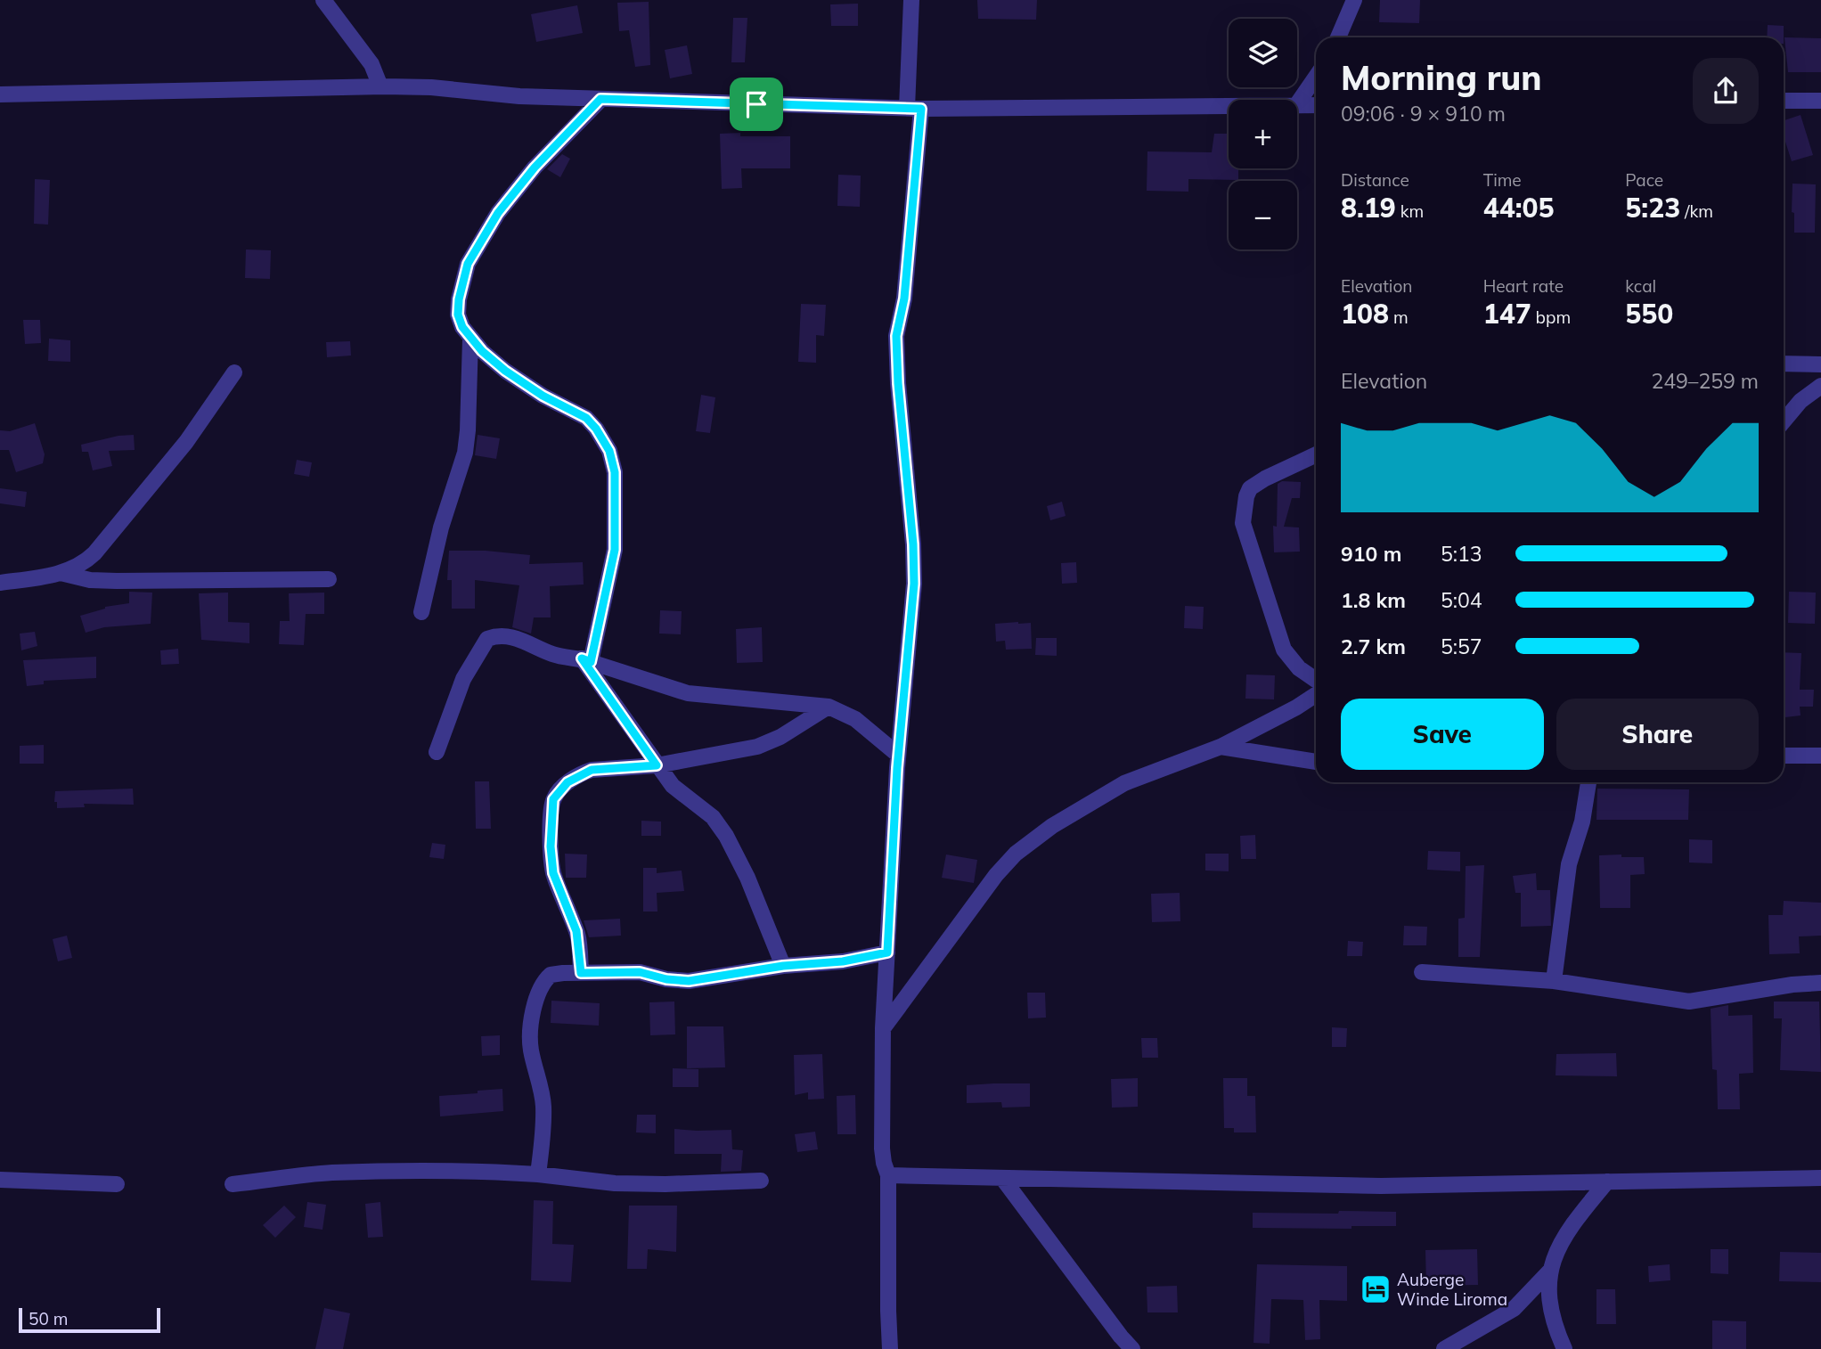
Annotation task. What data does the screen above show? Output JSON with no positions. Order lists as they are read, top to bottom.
{
  "places": {
    "hotel": ["Auberge Winde Liroma"]
  },
  "scale_bar": "50 m",
  "page": {
    "map_buttons": ["+", "−"],
    "heading": ["Morning run", "09:06 · 9 × 910 m"],
    "stats": [
      ["Distance", "8.19 km"],
      ["Time", "44:05"],
      ["Pace", "5:23 /km"],
      ["Elevation", "108 m"],
      ["Heart rate", "147 bpm"],
      ["kcal", "550"]
    ],
    "chart": ["Elevation", "249–259 m"],
    "list": [
      {
        "name": "910 m",
        "note": "5:13"
      },
      {
        "name": "1.8 km",
        "note": "5:04"
      },
      {
        "name": "2.7 km",
        "note": "5:57"
      }
    ],
    "buttons": ["Save", "Share"],
    "scale": "50 m"
  }
}
